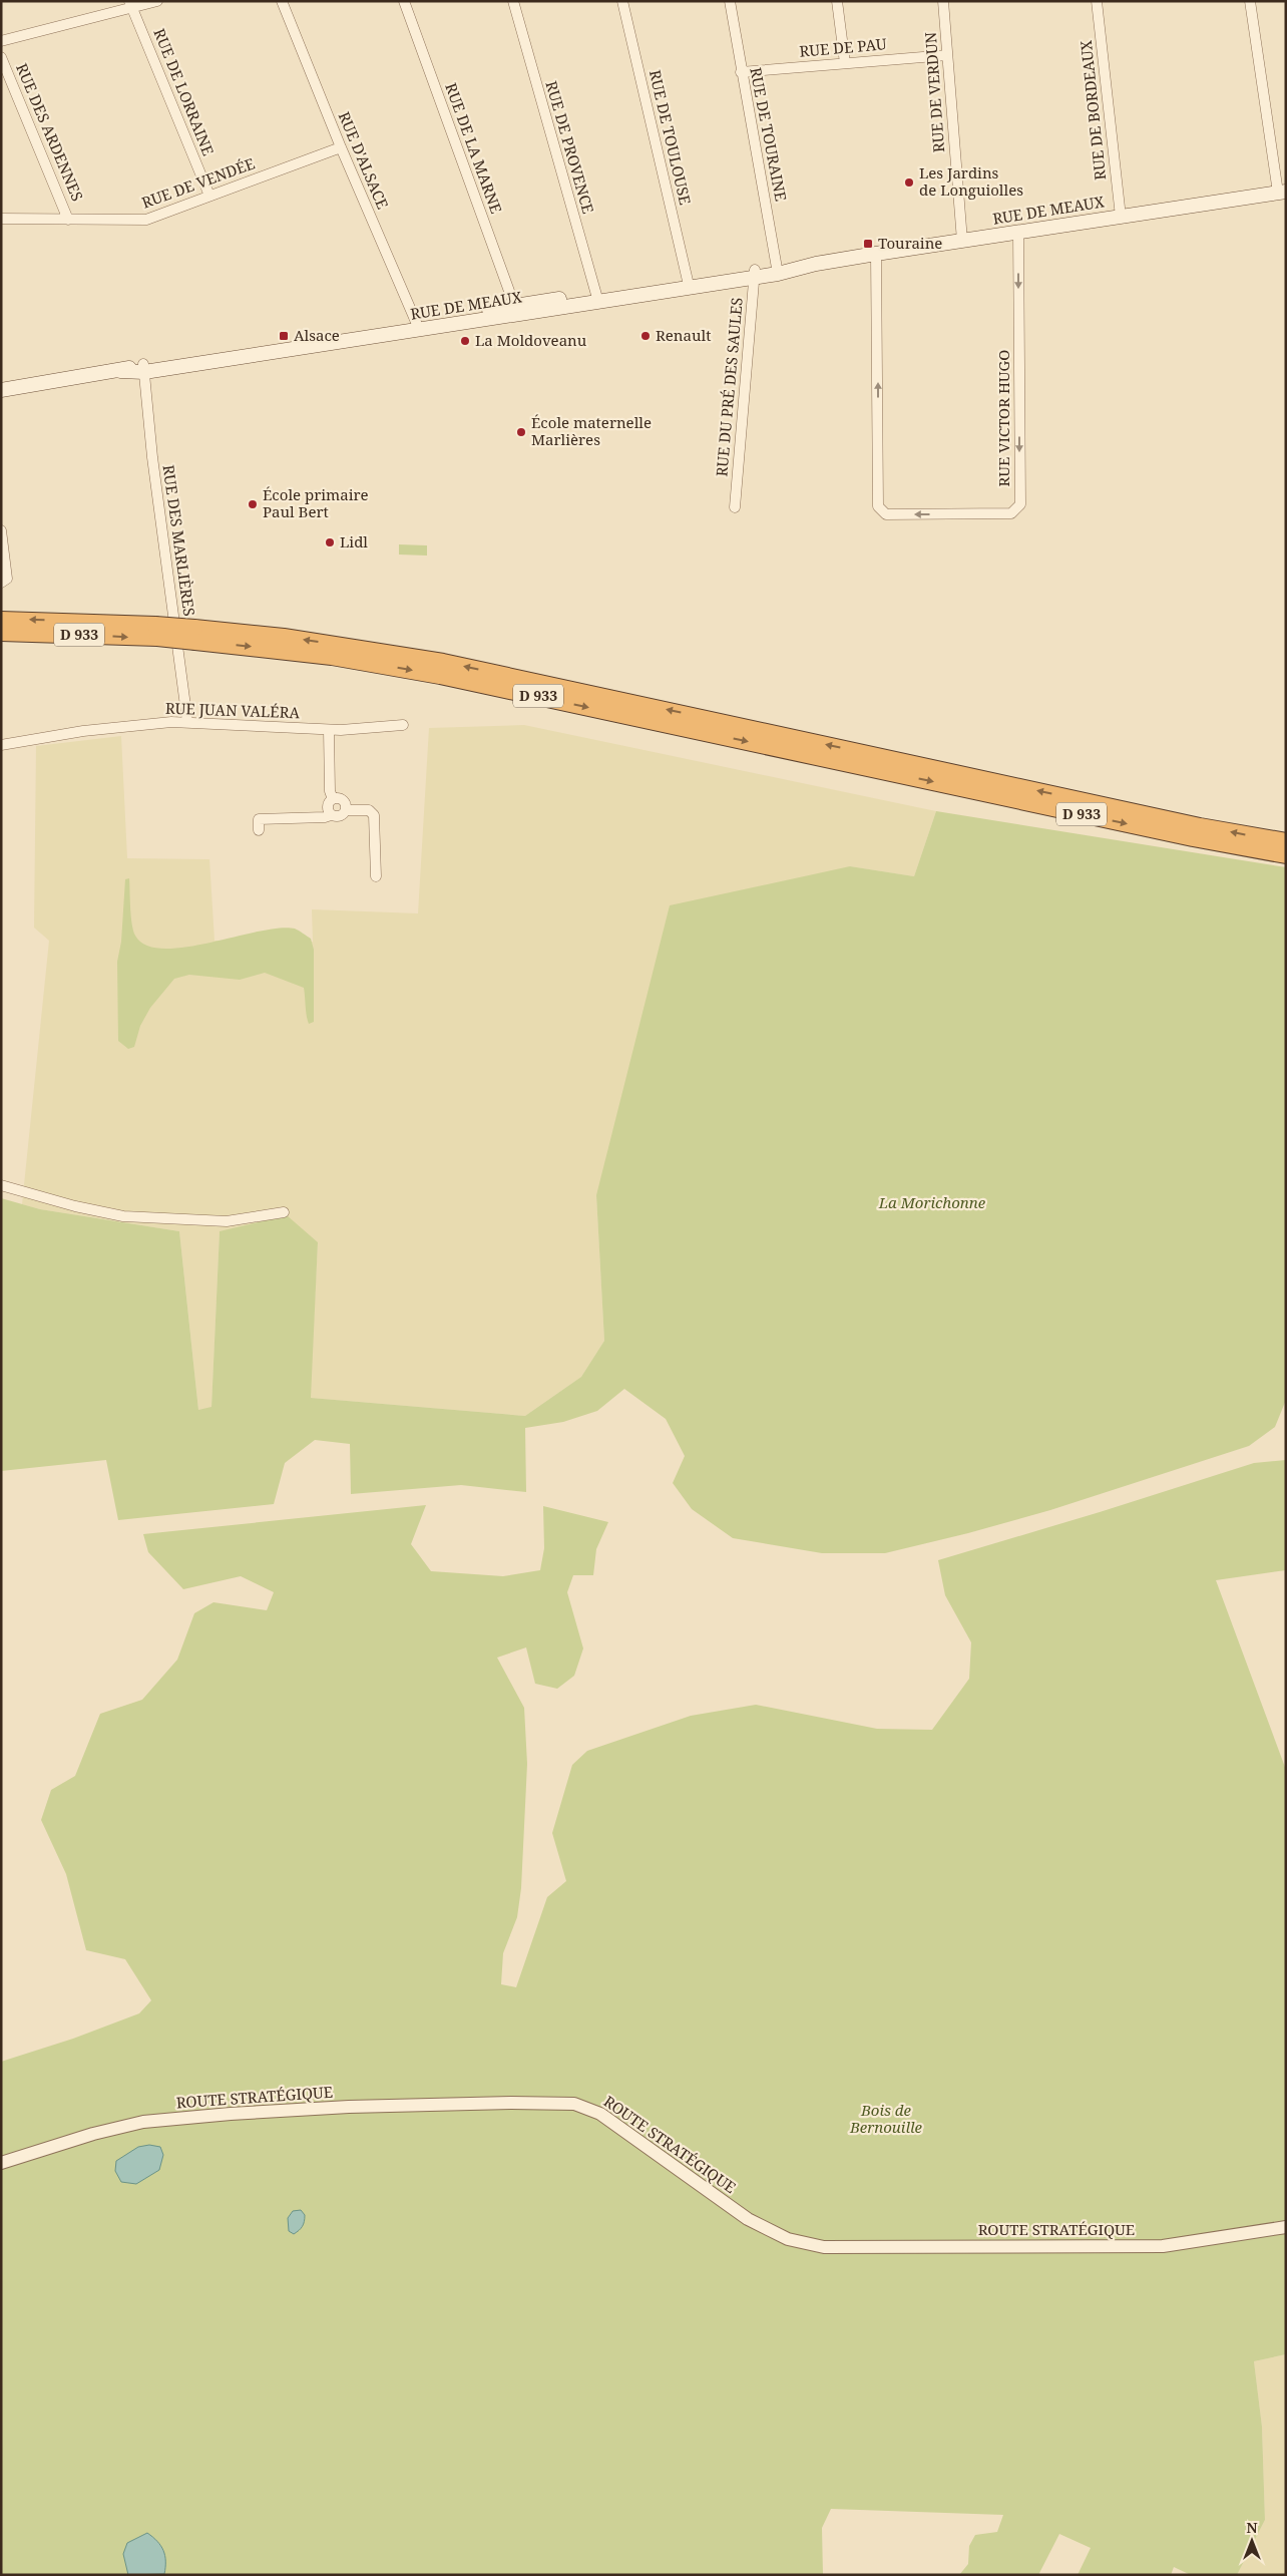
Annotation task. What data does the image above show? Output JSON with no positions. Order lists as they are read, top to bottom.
{
  "streets": {
    "highway": ["D 933"],
    "main road": ["RUE DE MEAUX"],
    "street": [
      "RUE DE PAU",
      "RUE DE LORRAINE",
      "RUE DE VERDUN",
      "RUE DE BORDEAUX",
      "RUE DES ARDENNES",
      "RUE DE TOURAINE",
      "RUE DE TOULOUSE",
      "RUE DE PROVENCE",
      "RUE DE LA MARNE",
      "RUE D'ALSACE",
      "RUE DE VENDÉE",
      "RUE DU PRÉ DES SAULES",
      "RUE VICTOR HUGO",
      "RUE DES MARLIÈRES",
      "RUE JUAN VALÉRA",
      "ROUTE STRATÉGIQUE"
    ]
  },
  "crossings": [
    ["RUE DE PAU", "RUE DE VERDUN"],
    ["RUE DE PAU", "RUE DE TOURAINE"],
    ["RUE DE LORRAINE", "RUE DE VENDÉE"],
    ["RUE DE VERDUN", "RUE DE MEAUX"],
    ["RUE DE BORDEAUX", "RUE DE MEAUX"],
    ["RUE DES ARDENNES", "RUE DE VENDÉE"],
    ["RUE DE TOURAINE", "RUE DE MEAUX"],
    ["RUE DE TOULOUSE", "RUE DE MEAUX"],
    ["RUE DE PROVENCE", "RUE DE MEAUX"],
    ["RUE DE LA MARNE", "RUE DE MEAUX"],
    ["RUE D'ALSACE", "RUE DE VENDÉE"],
    ["RUE D'ALSACE", "RUE DE MEAUX"],
    ["RUE DE MEAUX", "RUE DU PRÉ DES SAULES"],
    ["RUE DE MEAUX", "RUE VICTOR HUGO"],
    ["RUE DE MEAUX", "RUE DES MARLIÈRES"],
    ["RUE DES MARLIÈRES", "RUE JUAN VALÉRA"]
  ],
  "parks": ["La Morichonne", "Bois de Bernouille"],
  "places": {
    "other": [
      "Les Jardins de Longuiolles",
      "Renault",
      "La Moldoveanu",
      "École maternelle Marlières",
      "École primaire Paul Bert",
      "Lidl"
    ],
    "transit": ["Touraine", "Alsace"]
  },
  "north": "top"
}
